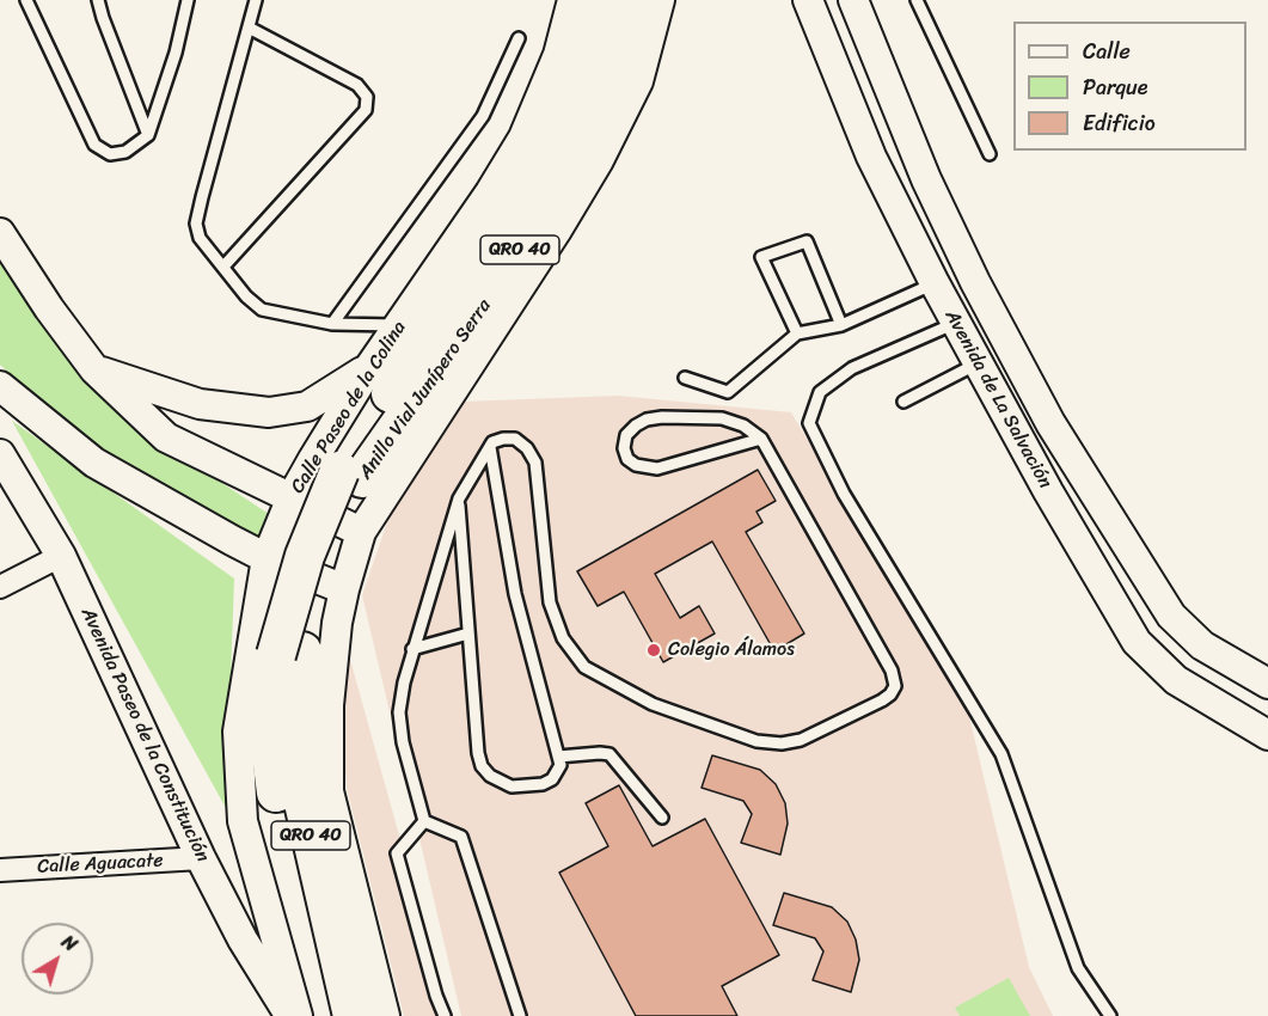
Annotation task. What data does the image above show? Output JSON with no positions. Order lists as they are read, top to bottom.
{
  "streets": {
    "highway": ["QRO 40", "Anillo Vial Junípero Serra"],
    "street": [
      "Avenida de La Salvación",
      "Calle Paseo de la Colina",
      "Avenida Paseo de la Constitución",
      "Calle Aguacate"
    ]
  },
  "crossings": [
    ["Avenida Paseo de la Constitución", "Calle Aguacate"]
  ],
  "places": ["Colegio Álamos"],
  "legend": ["Calle", "Parque", "Edificio"],
  "north": "top right"
}
